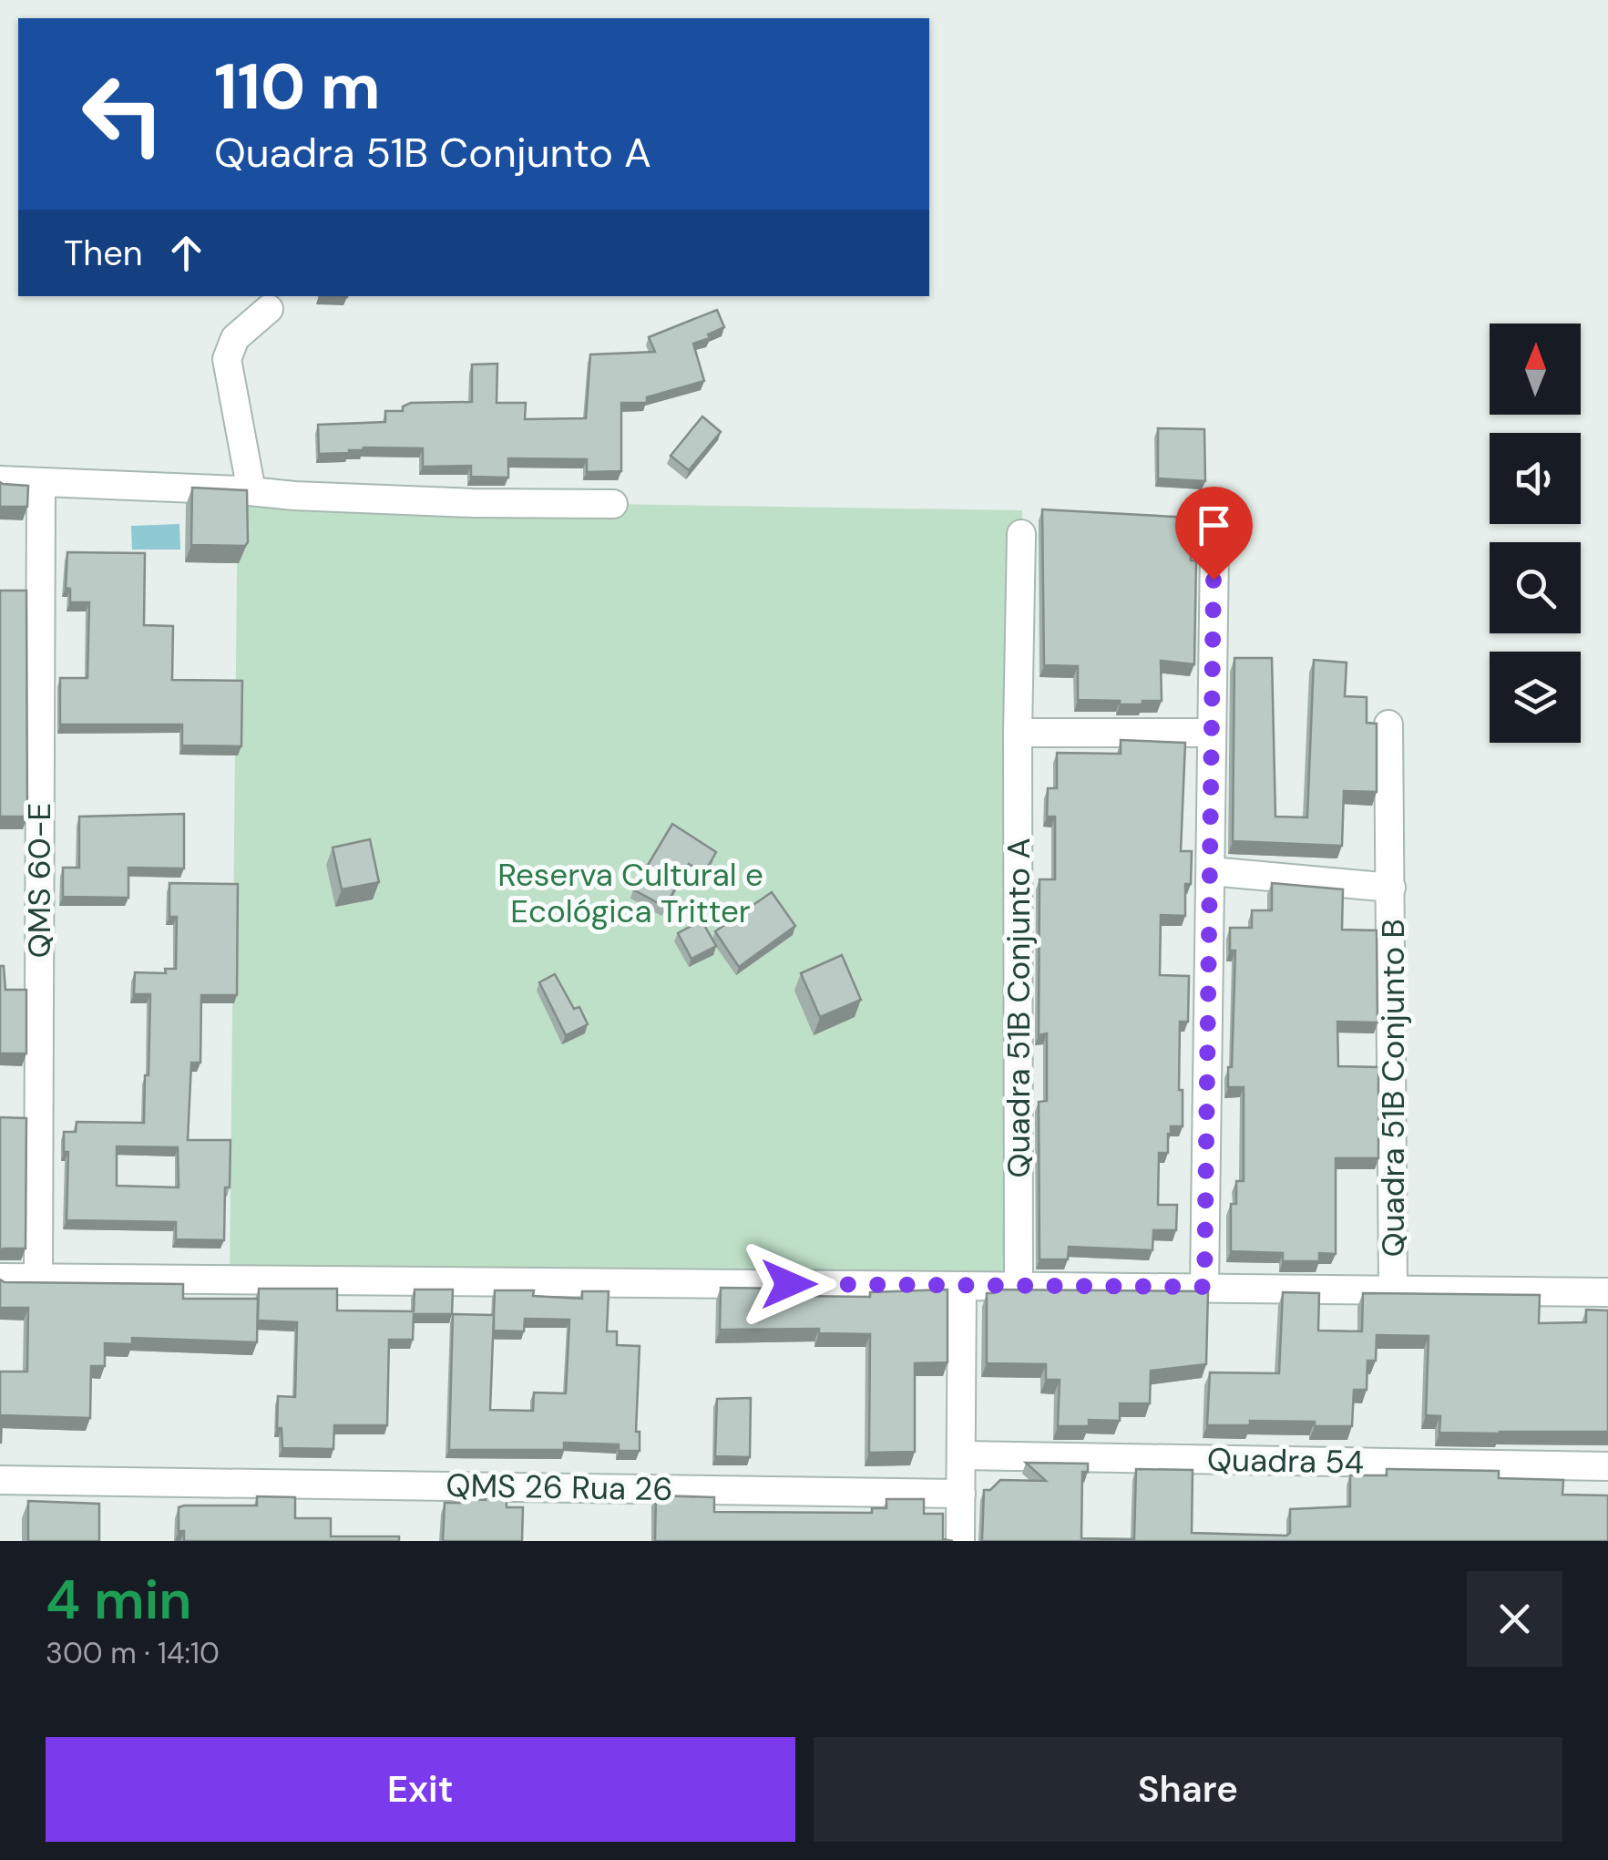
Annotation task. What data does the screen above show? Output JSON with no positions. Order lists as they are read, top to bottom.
{
  "streets": {
    "street": [
      "QMS 60-E",
      "Quadra 51B Conjunto A",
      "Quadra 51B Conjunto B",
      "Quadra 54",
      "QMS 26 Rua 26"
    ]
  },
  "parks": ["Reserva Cultural e Ecológica Tritter"],
  "north": "top",
  "page": {
    "turn": ["110 m", "Quadra 51B Conjunto A"],
    "then": "Then",
    "heading": ["4 min", "300 m · 14:10"],
    "buttons": ["Exit", "Share"]
  }
}
